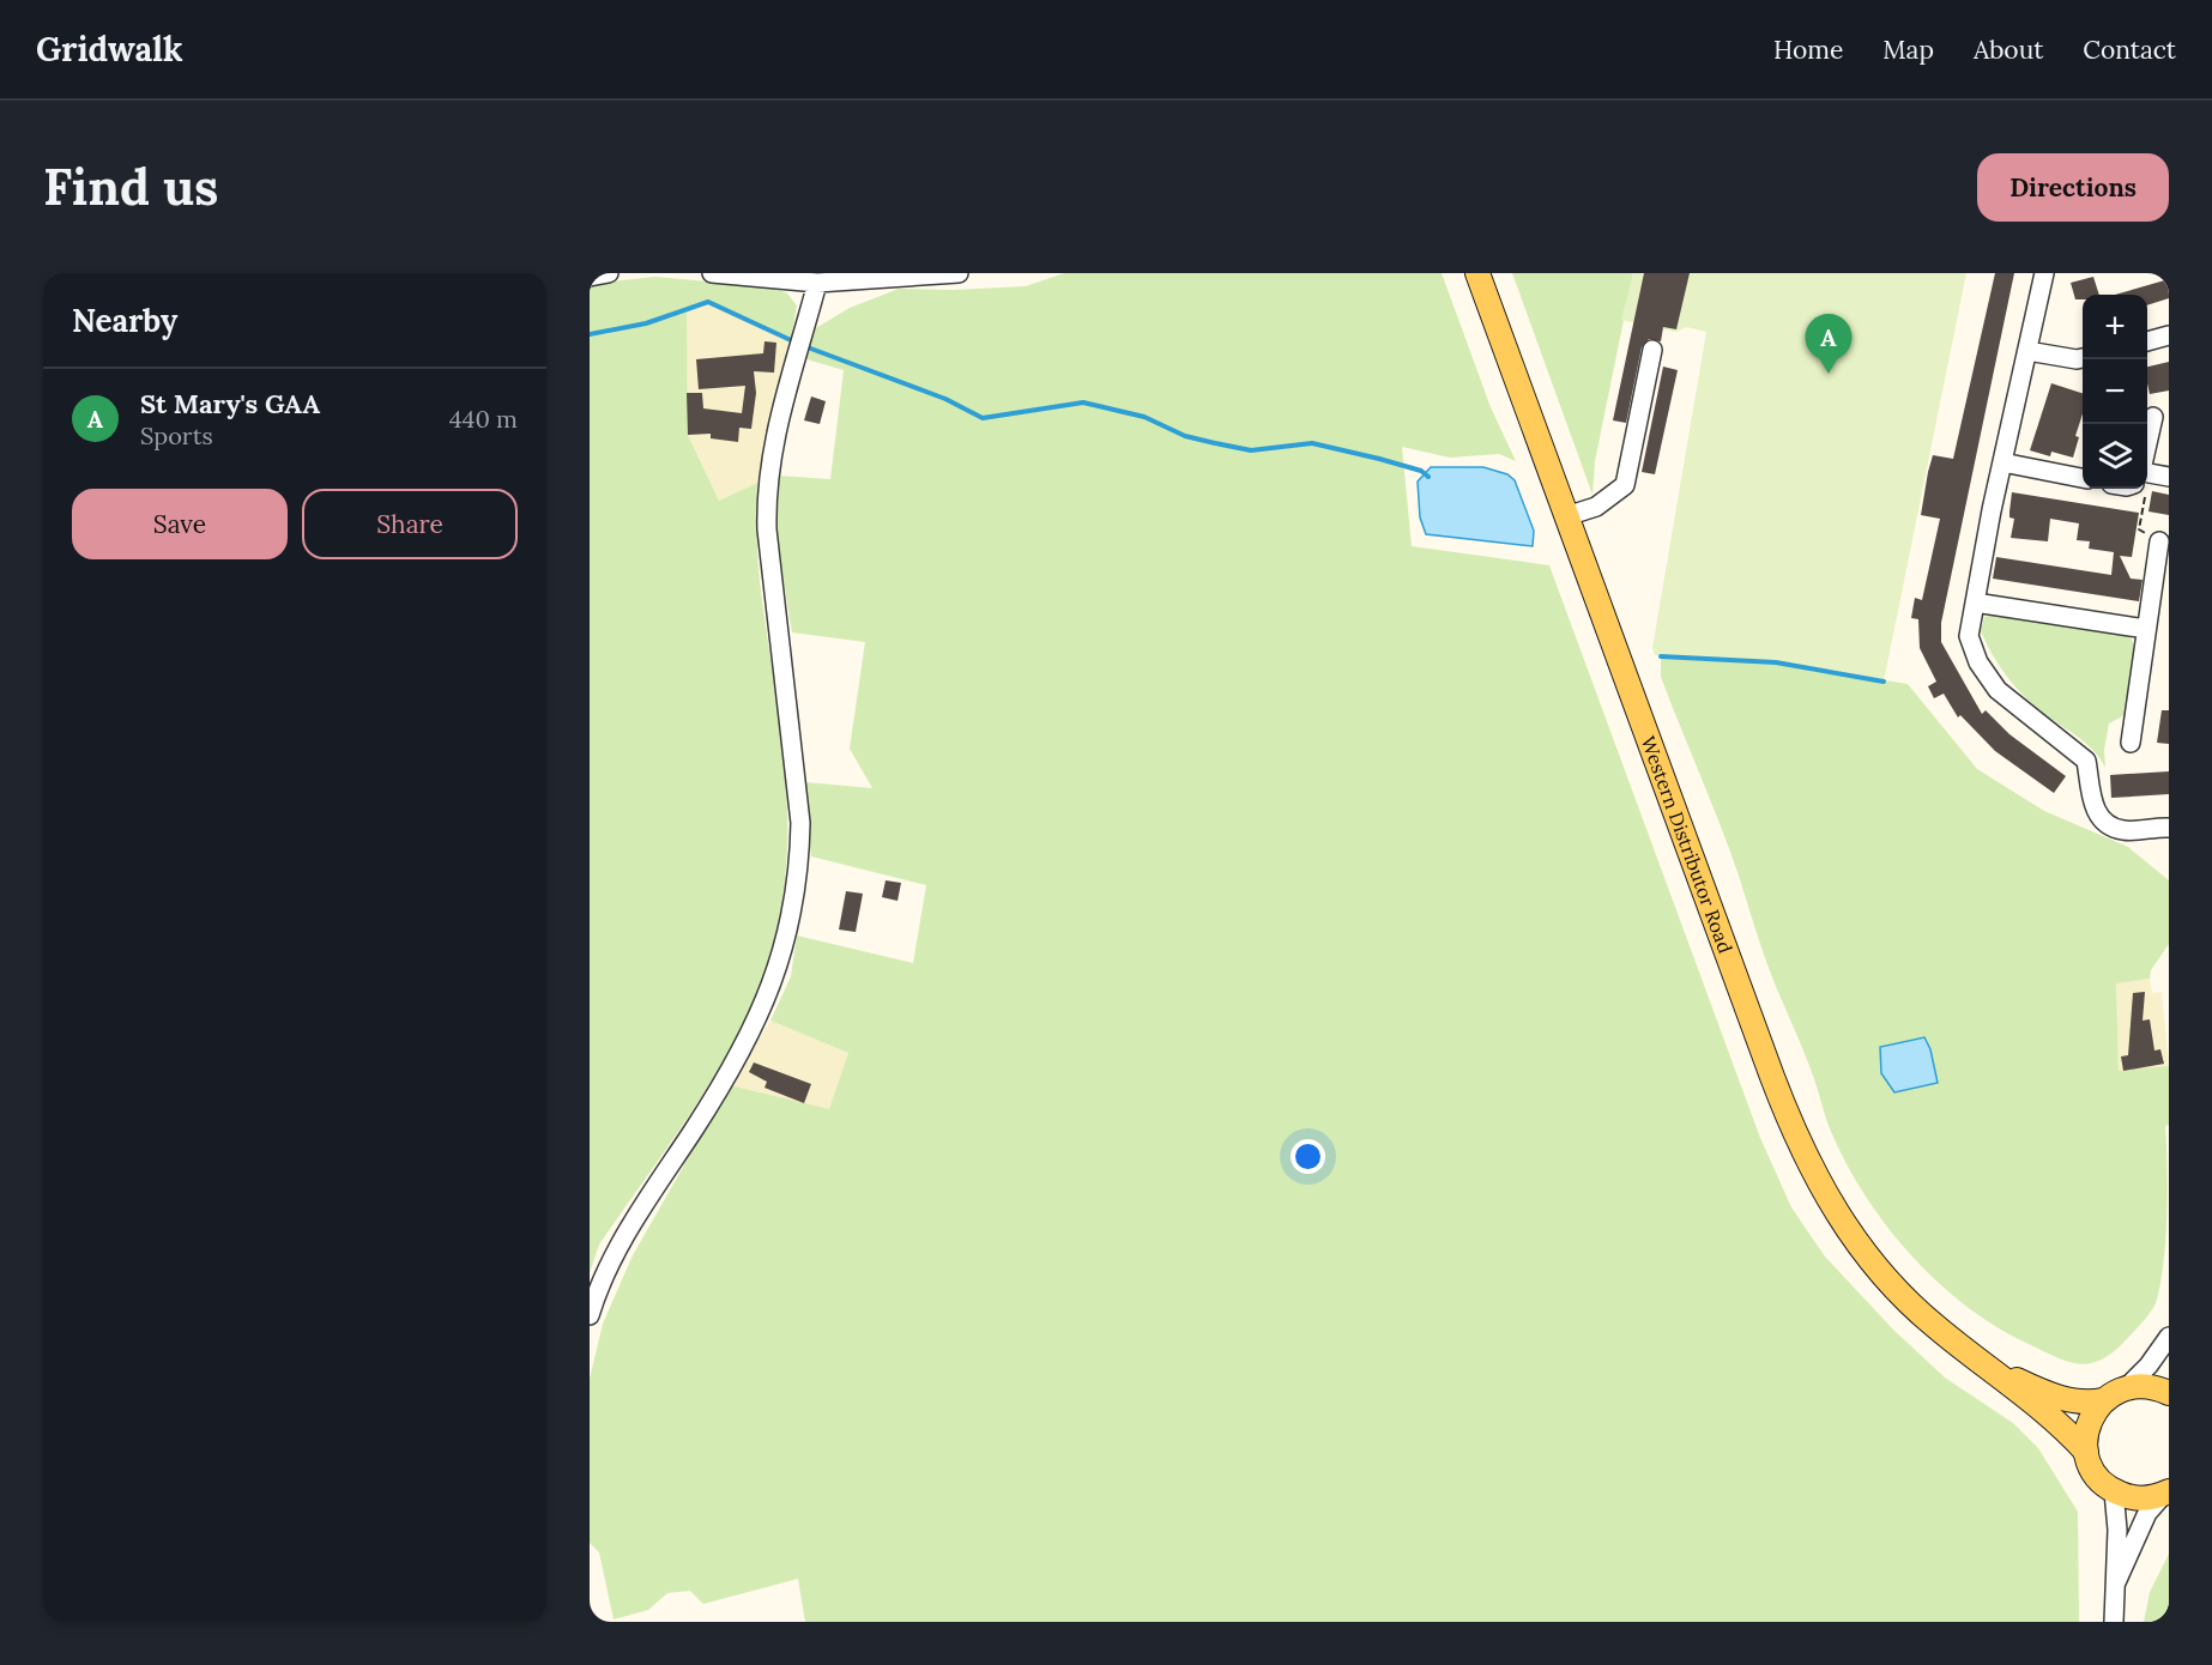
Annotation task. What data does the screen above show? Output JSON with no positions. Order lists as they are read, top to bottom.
{
  "streets": {
    "main road": ["Western Distributor Road"]
  },
  "page": {
    "header": "Gridwalk",
    "nav": [
      "Home",
      "Map",
      "About",
      "Contact"
    ],
    "buttons": [
      "Directions",
      ["Save", "Share"]
    ],
    "title": "Find us",
    "heading": "Nearby",
    "map_buttons": ["+", "−"],
    "pins": "A",
    "list": [
      {
        "mark": "A",
        "name": "St Mary's GAA",
        "note": "Sports",
        "value": "440 m"
      }
    ]
  }
}
